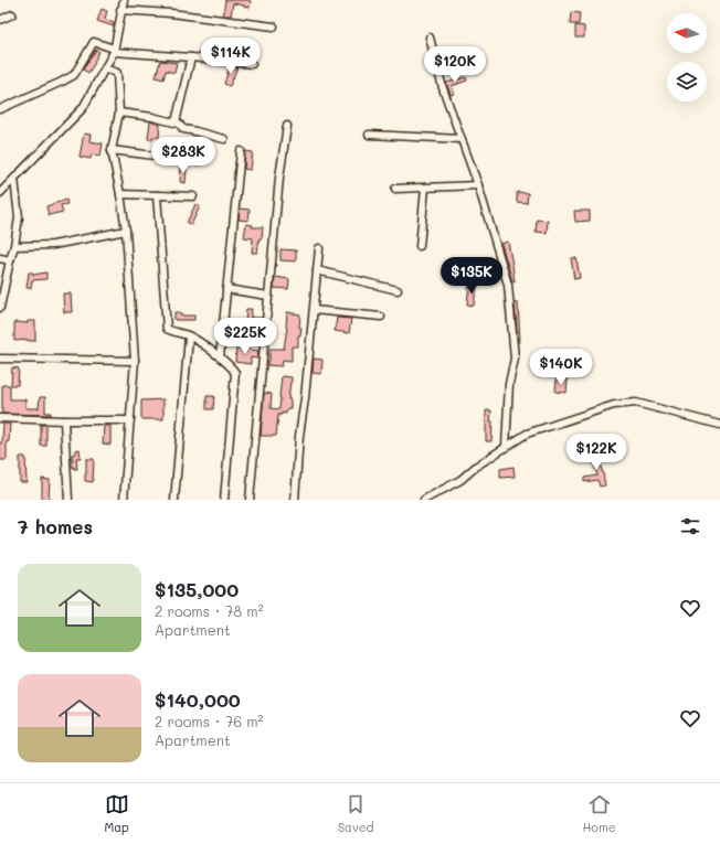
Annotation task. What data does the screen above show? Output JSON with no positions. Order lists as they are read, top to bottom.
{
  "north": "left",
  "page": {
    "price": [
      "$114K",
      "$120K",
      "$283K",
      "$135K",
      "$225K",
      "$140K",
      "$122K"
    ],
    "heading": "7 homes",
    "list": [
      {
        "name": "$135,000",
        "note": "2 rooms · 78 m² · Apartment"
      },
      {
        "name": "$140,000",
        "note": "2 rooms · 76 m² · Apartment"
      }
    ],
    "tabs": ["Map", "Saved", "Home"]
  }
}
